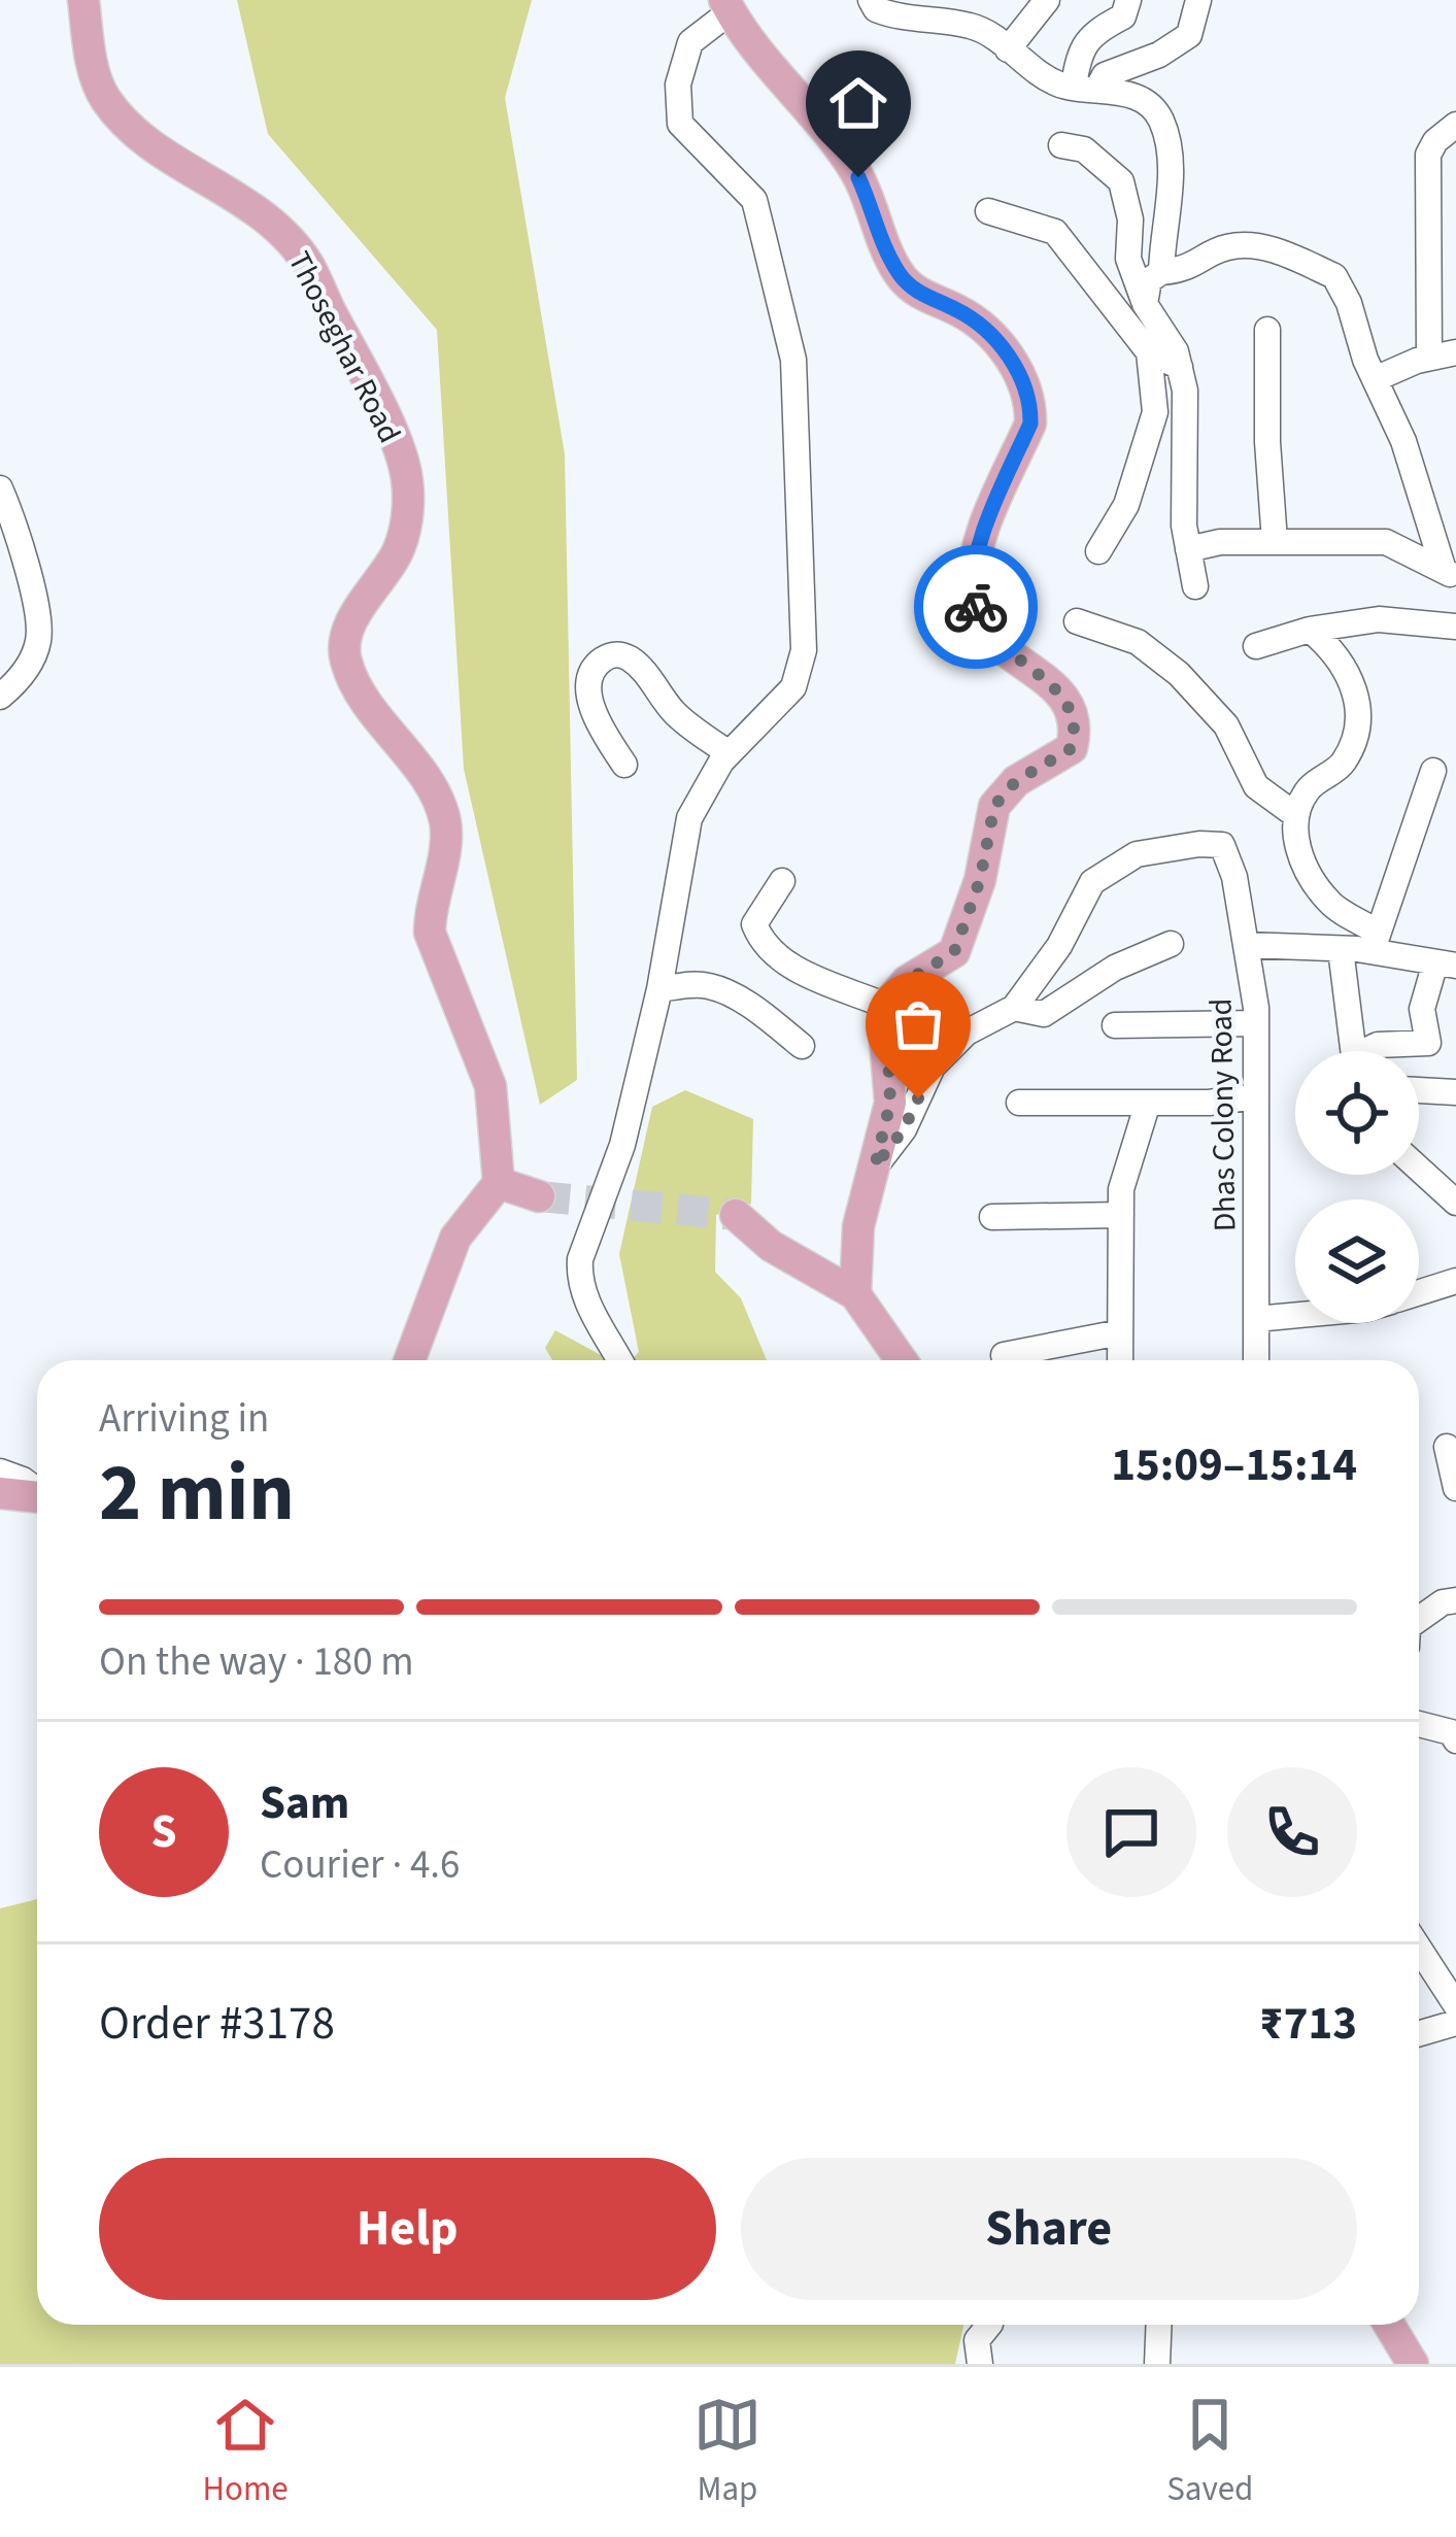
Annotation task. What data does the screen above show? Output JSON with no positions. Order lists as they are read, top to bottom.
{
  "streets": {
    "main road": ["Thoseghar Road"],
    "street": ["Dhas Colony Road"]
  },
  "page": {
    "heading": ["2 min", "Arriving in", "15:09–15:14"],
    "panel": [
      "Sam",
      "Courier · 4.6",
      "Order #3178",
      "₹713"
    ],
    "bar": "On the way · 180 m",
    "round": "S",
    "buttons": ["Help", "Share"],
    "tabs": ["Home", "Map", "Saved"]
  }
}
